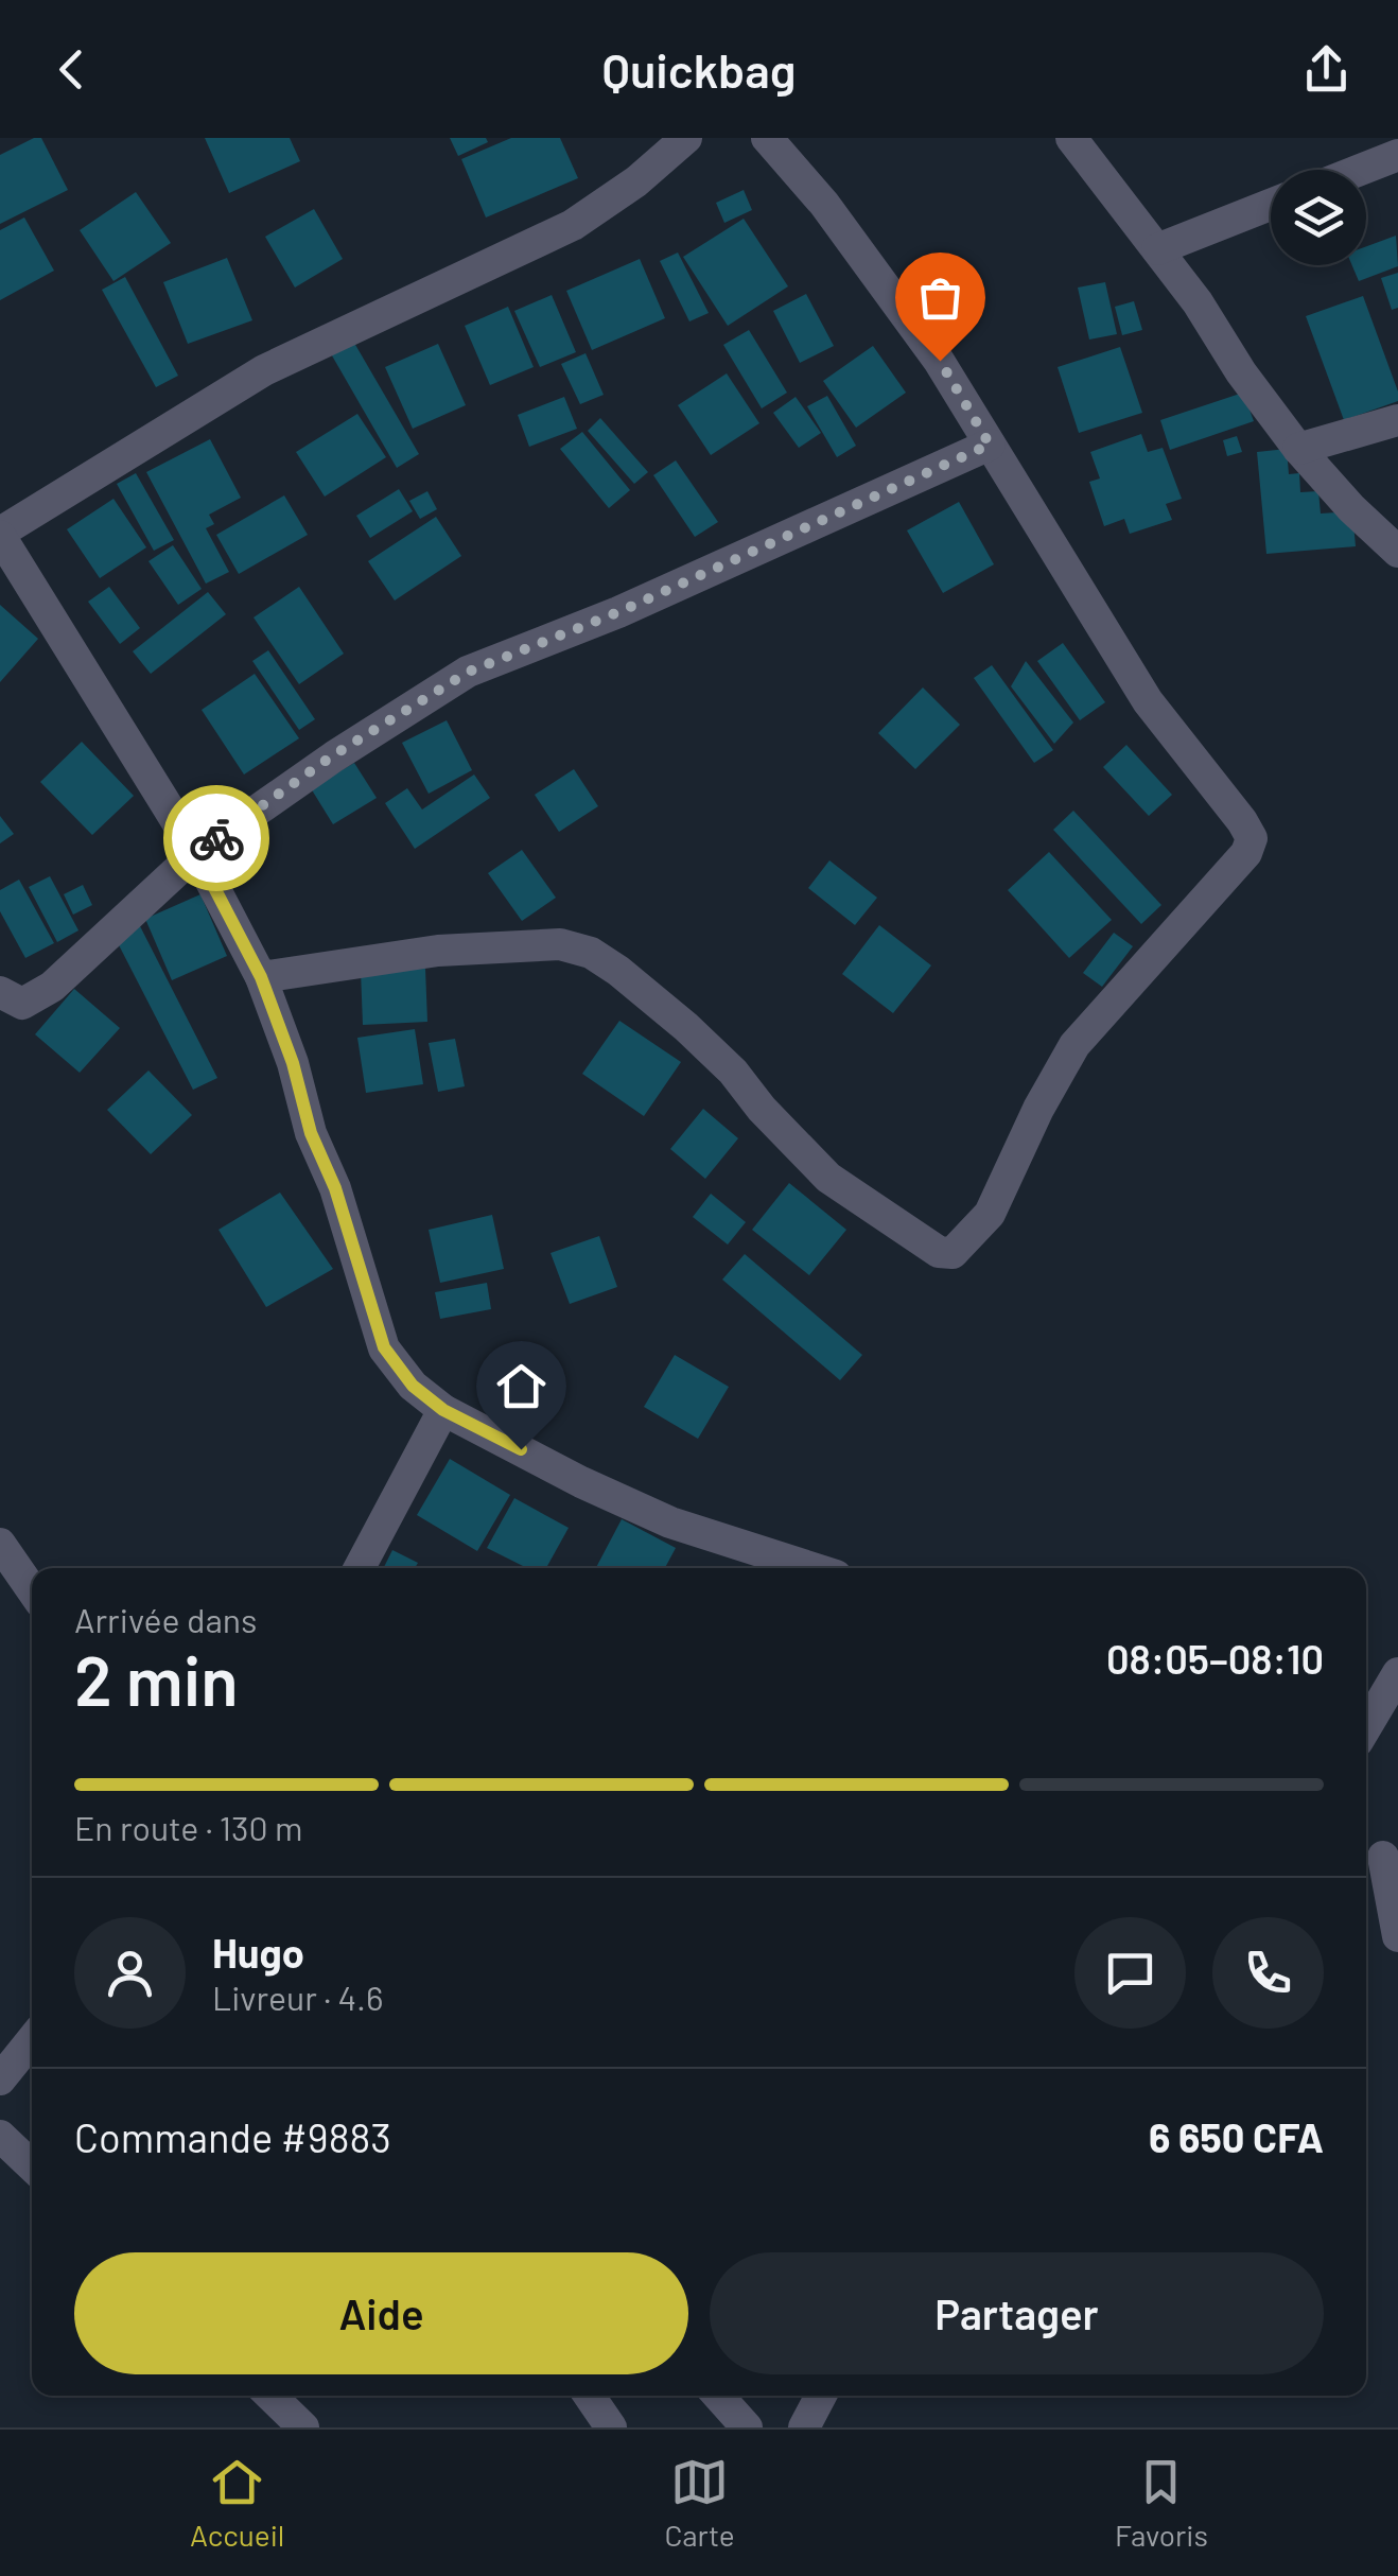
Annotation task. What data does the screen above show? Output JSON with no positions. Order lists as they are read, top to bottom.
{
  "page": {
    "header": "Quickbag",
    "heading": ["2 min", "Arrivée dans", "08:05–08:10"],
    "panel": [
      "Hugo",
      "Livreur · 4.6",
      "Commande #9883",
      "6 650 CFA"
    ],
    "bar": "En route · 130 m",
    "buttons": ["Aide", "Partager"],
    "tabs": ["Accueil", "Carte", "Favoris"]
  }
}
